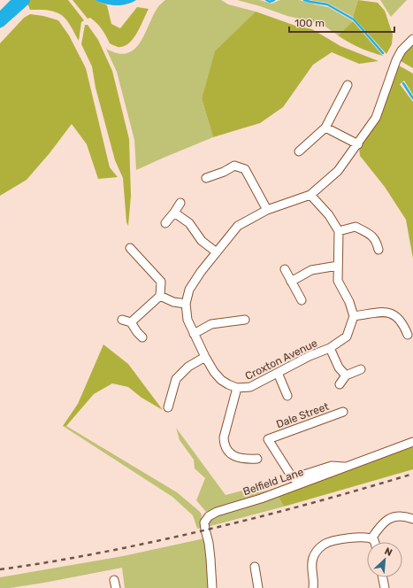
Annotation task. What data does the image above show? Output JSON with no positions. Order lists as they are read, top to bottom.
{
  "streets": {
    "street": ["Croxton Avenue", "Dale Street", "Belfield Lane"]
  },
  "crossings": [
    ["Dale Street", "Belfield Lane"]
  ],
  "scale_bar": "100 m",
  "north": "top right"
}
